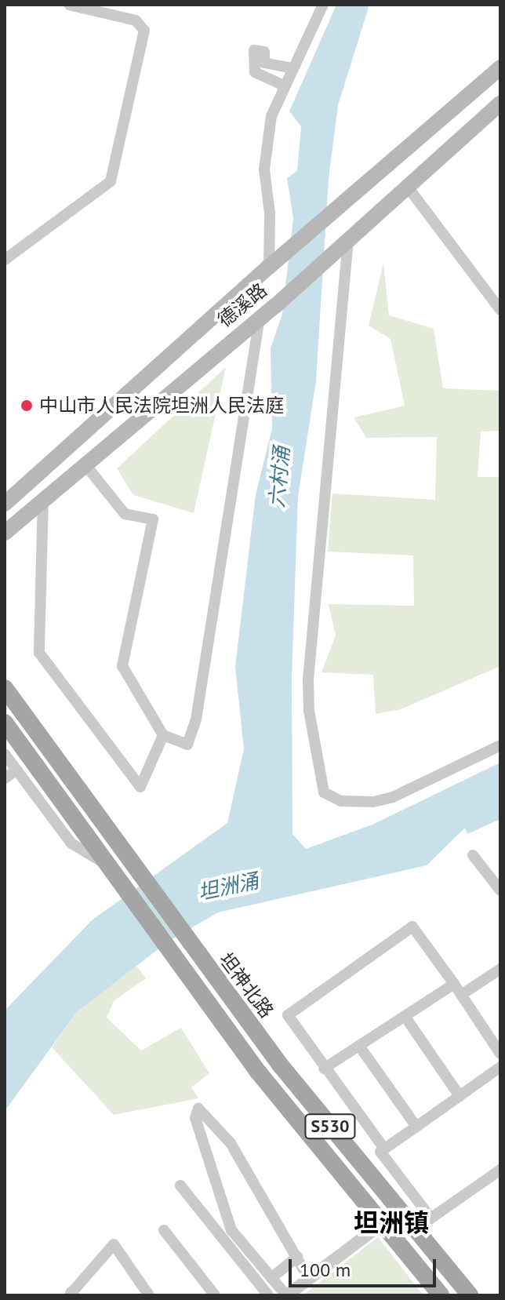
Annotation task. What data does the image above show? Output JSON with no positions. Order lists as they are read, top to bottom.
{
  "streets": {
    "main road": ["德溪路", "坦神北路", "S530"]
  },
  "districts": ["坦洲镇"],
  "water": ["六村涌", "坦洲涌"],
  "places": ["中山市人民法院坦洲人民法庭"],
  "scale_bar": "100 m"
}
